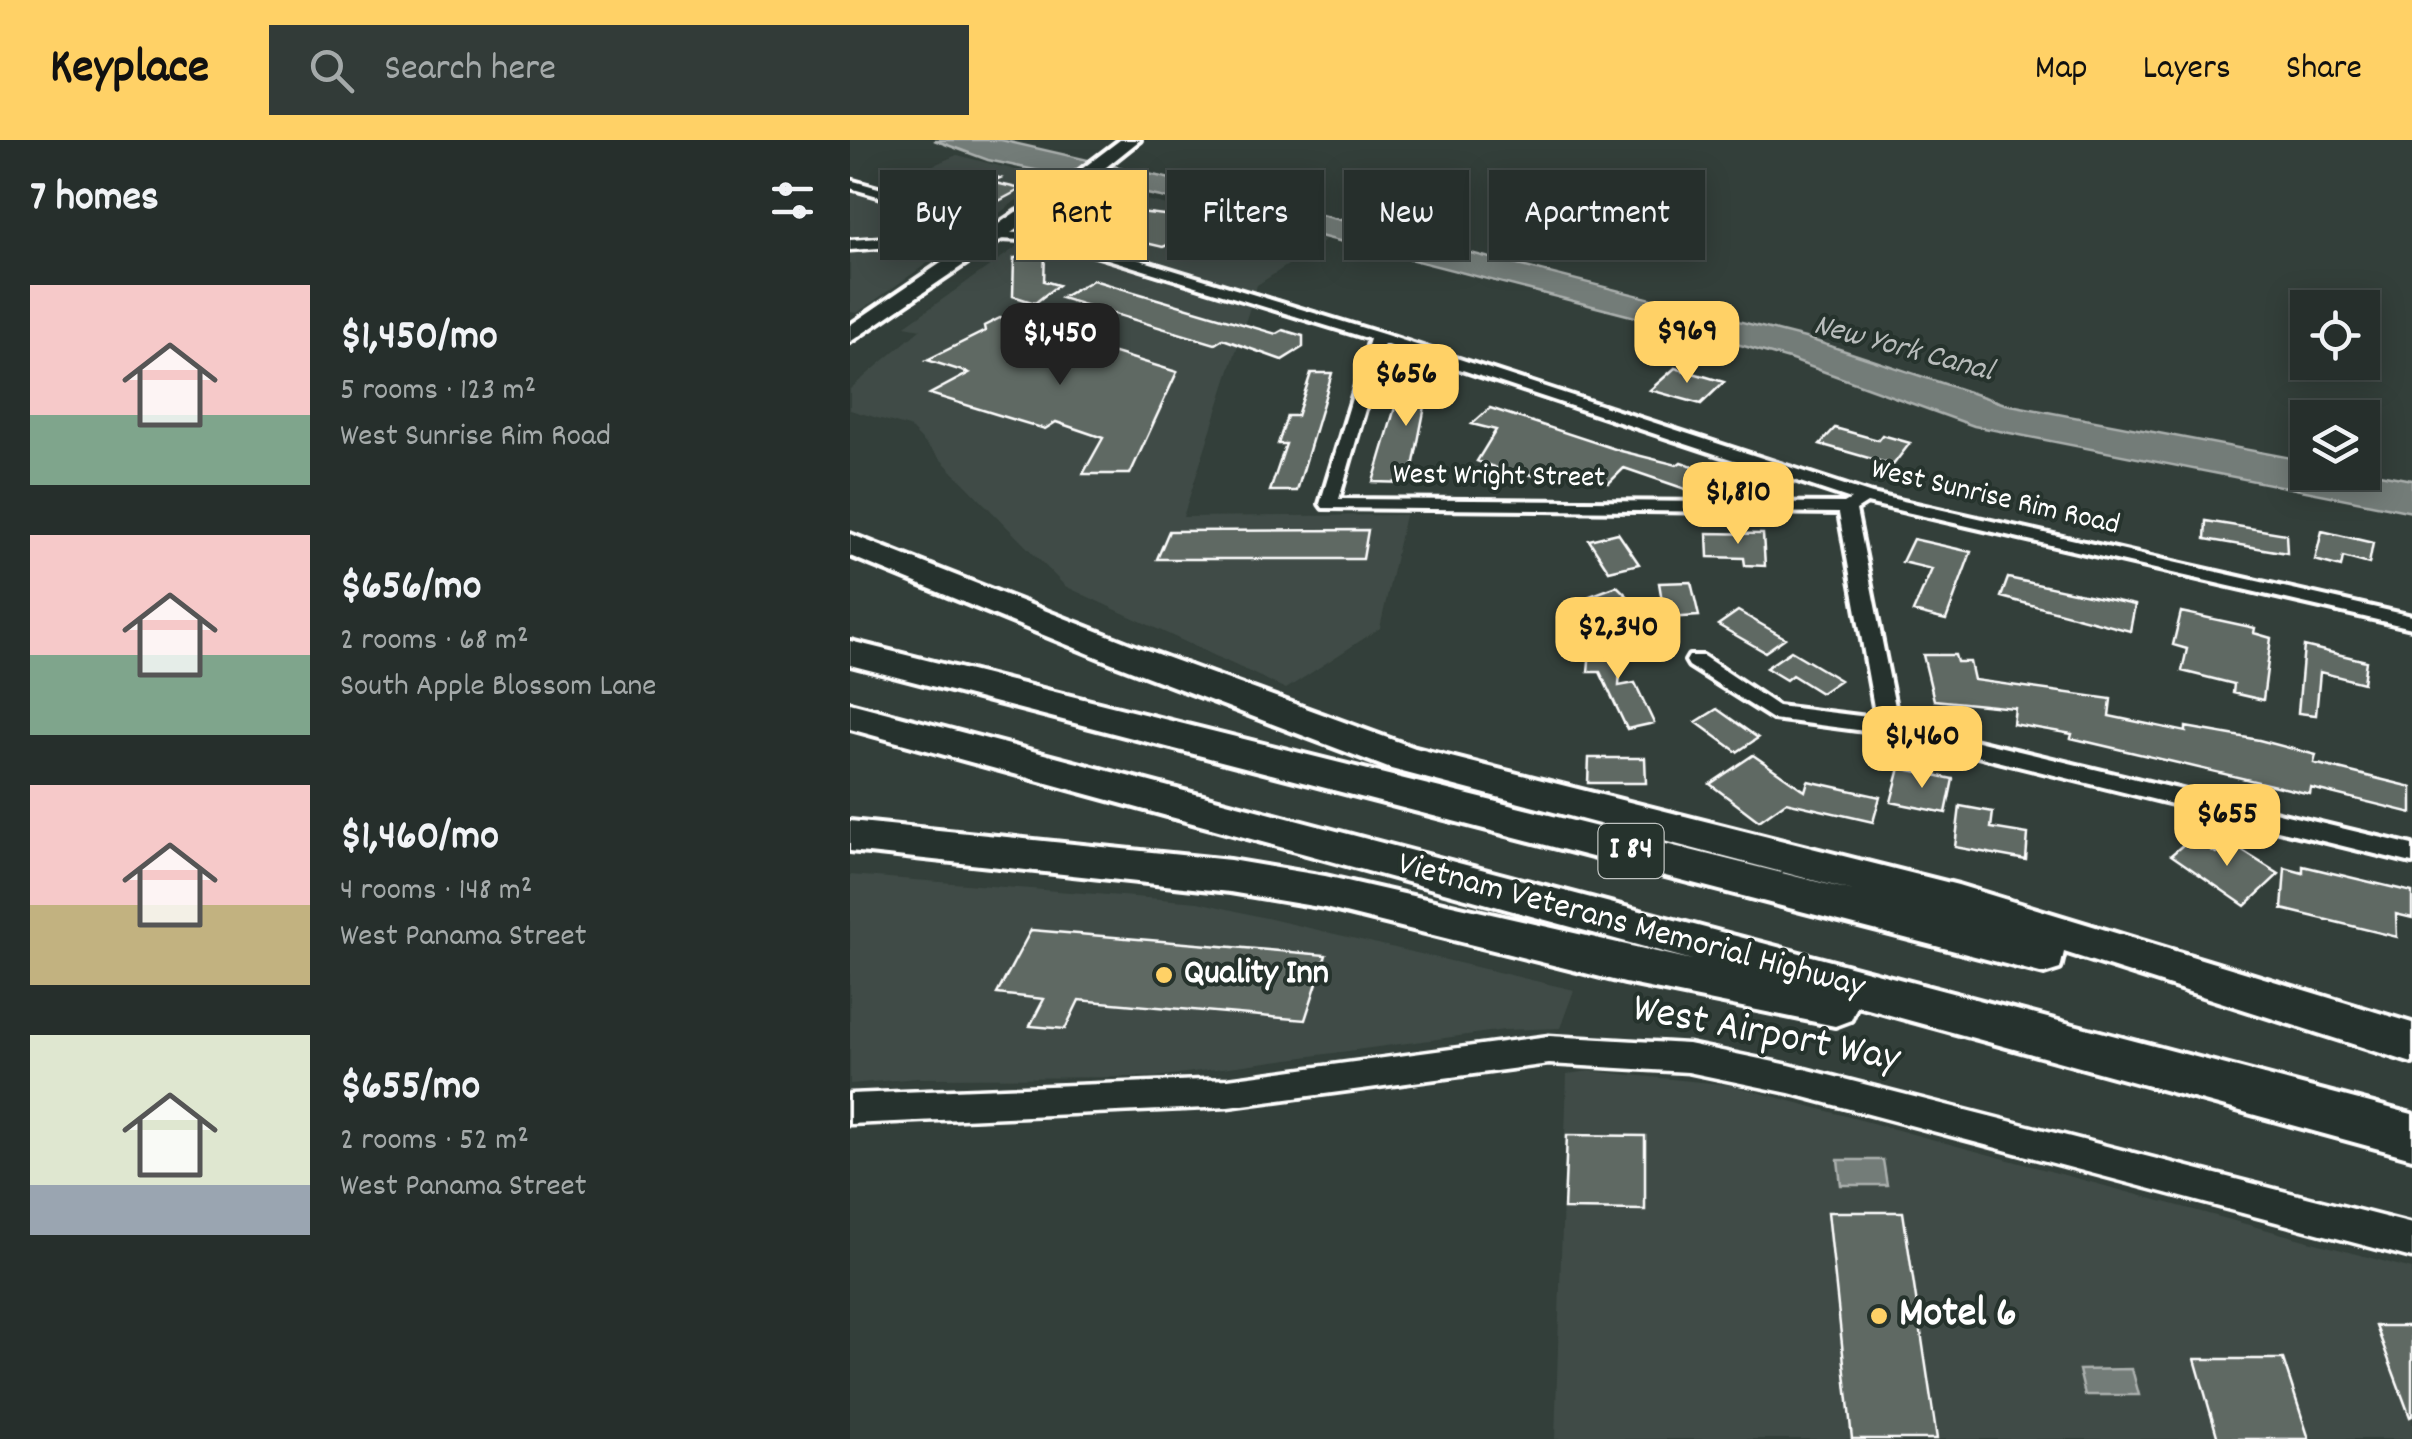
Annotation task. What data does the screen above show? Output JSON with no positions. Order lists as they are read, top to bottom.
{
  "streets": {
    "highway": ["I 84", "Vietnam Veterans Memorial Highway"],
    "street": ["West Wright Street", "West Sunrise Rim Road", "West Airport Way"]
  },
  "crossings": [
    ["West Wright Street", "West Sunrise Rim Road"]
  ],
  "water": ["New York Canal"],
  "places": ["Quality Inn", "Motel 6"],
  "page": {
    "header": "Keyplace",
    "search": "Search here",
    "nav": ["Map", "Layers", "Share"],
    "heading": "7 homes",
    "chip": [
      "Buy",
      "Rent",
      "Filters",
      "New",
      "Apartment"
    ],
    "list": [
      {
        "name": "$1,450/mo",
        "note": "5 rooms · 123 m² · West Sunrise Rim Road"
      },
      {
        "name": "$656/mo",
        "note": "2 rooms · 68 m² · South Apple Blossom Lane"
      },
      {
        "name": "$1,460/mo",
        "note": "4 rooms · 148 m² · West Panama Street"
      },
      {
        "name": "$655/mo",
        "note": "2 rooms · 52 m² · West Panama Street"
      }
    ],
    "price": [
      "$969",
      "$1,450",
      "$656",
      "$1,810",
      "$2,340",
      "$1,460",
      "$655"
    ]
  }
}
